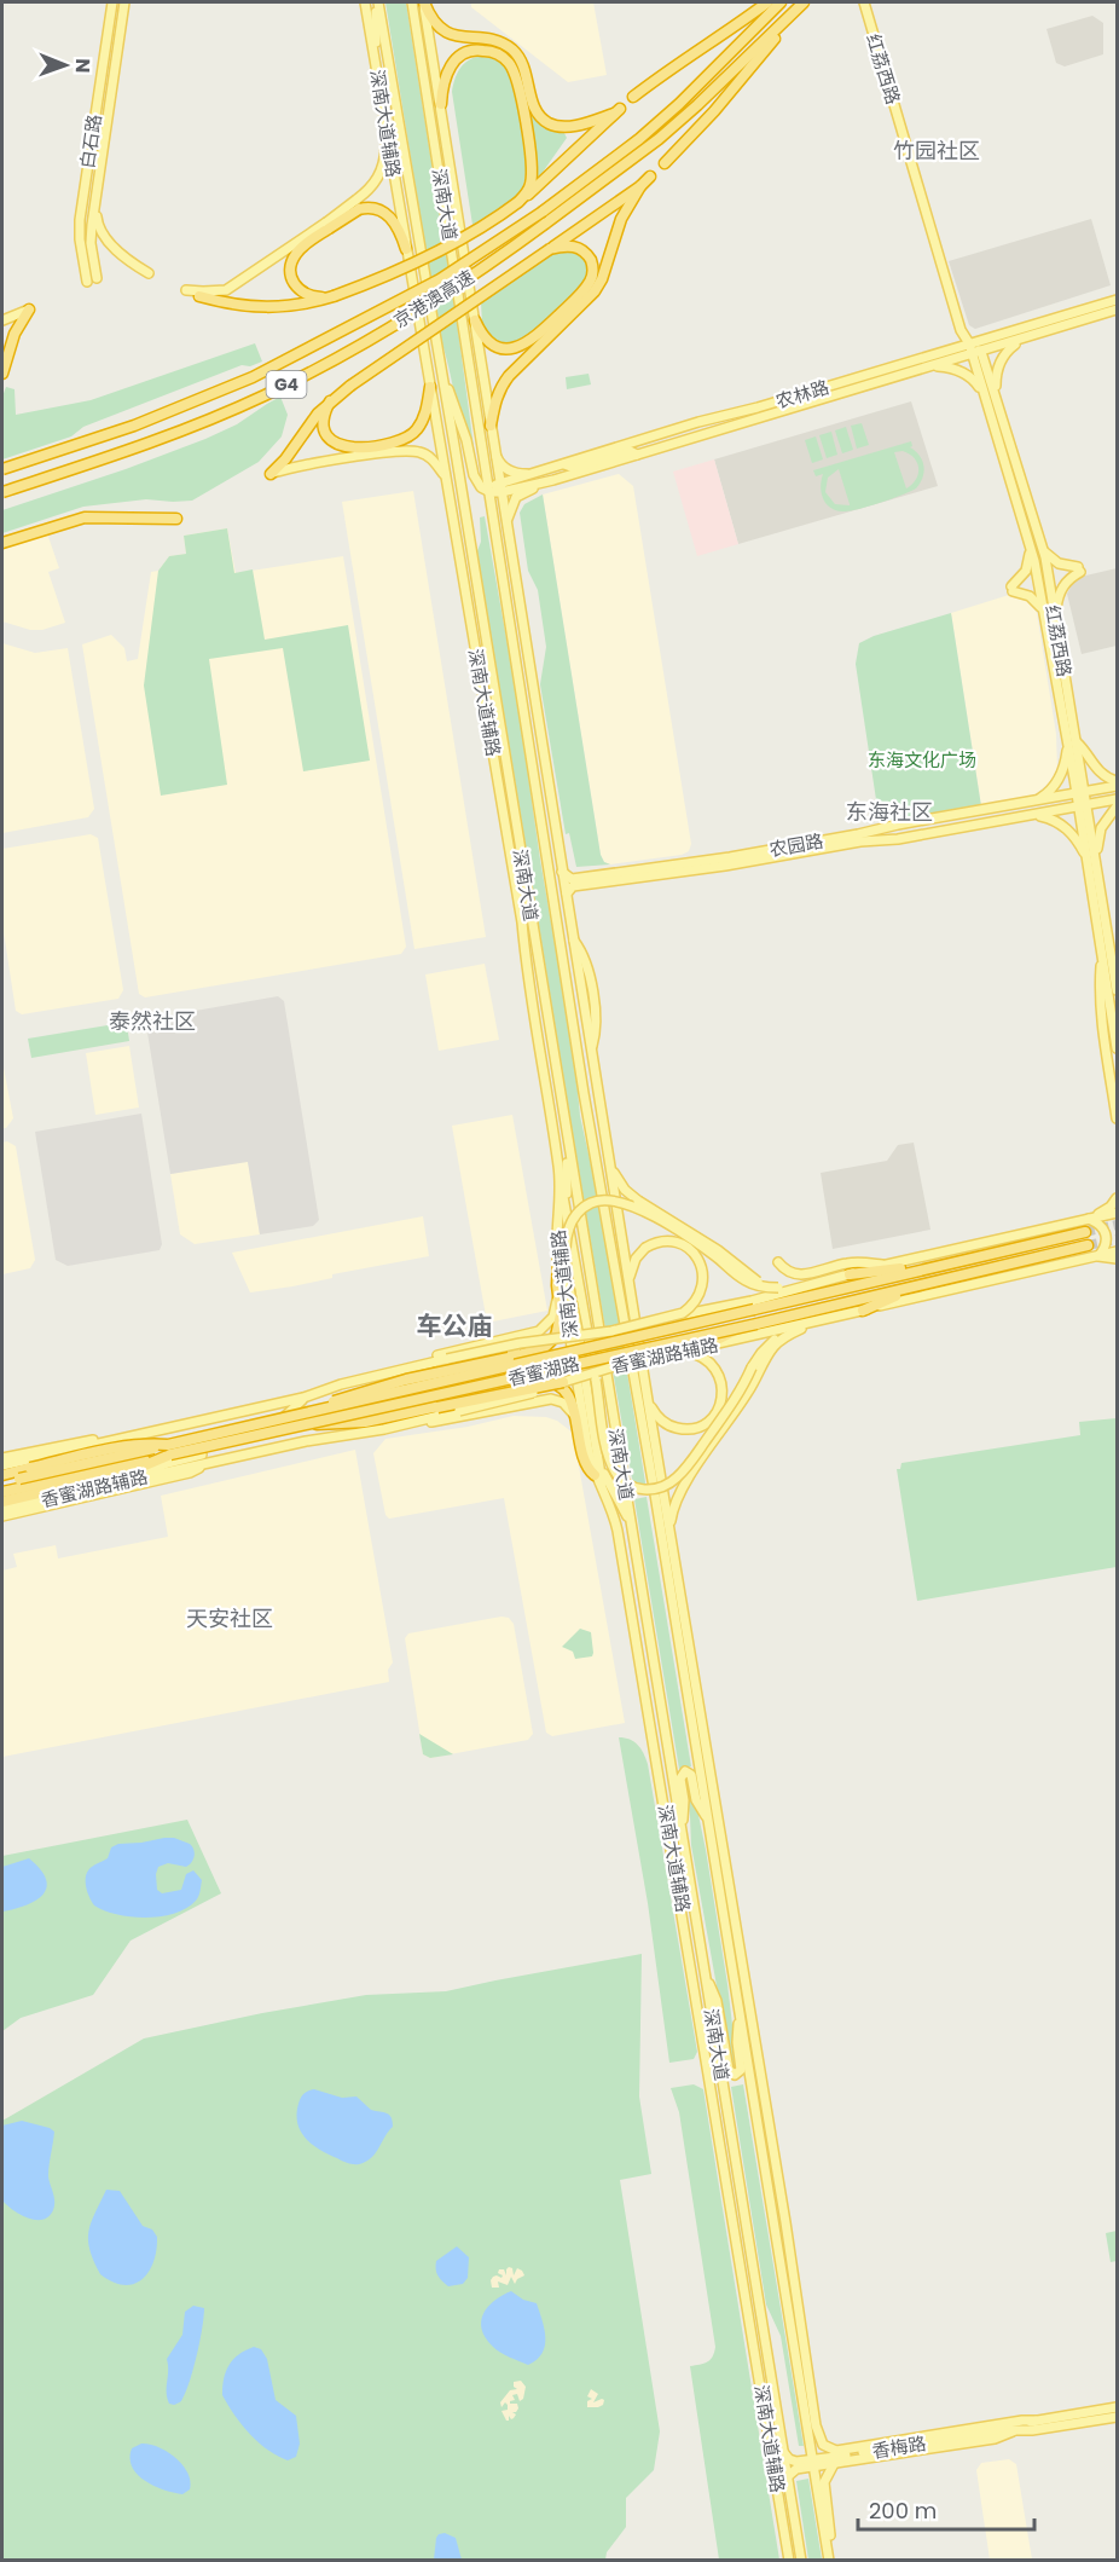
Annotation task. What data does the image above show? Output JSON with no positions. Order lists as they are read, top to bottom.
{
  "streets": {
    "highway": ["京港澳高速", "G4", "香蜜湖路"],
    "main road": [
      "红荔西路",
      "深南大道辅路",
      "白石路",
      "深南大道",
      "农林路",
      "农园路",
      "香蜜湖路辅路",
      "香梅路"
    ]
  },
  "crossings": [
    ["红荔西路", "农林路"],
    ["红荔西路", "农园路"],
    ["深南大道", "香梅路"],
    ["香蜜湖路辅路", "香蜜湖路"]
  ],
  "districts": [
    "竹园社区",
    "东海社区",
    "泰然社区",
    "车公庙",
    "天安社区"
  ],
  "parks": ["东海文化广场"],
  "scale_bar": "200 m",
  "north": "right"
}
